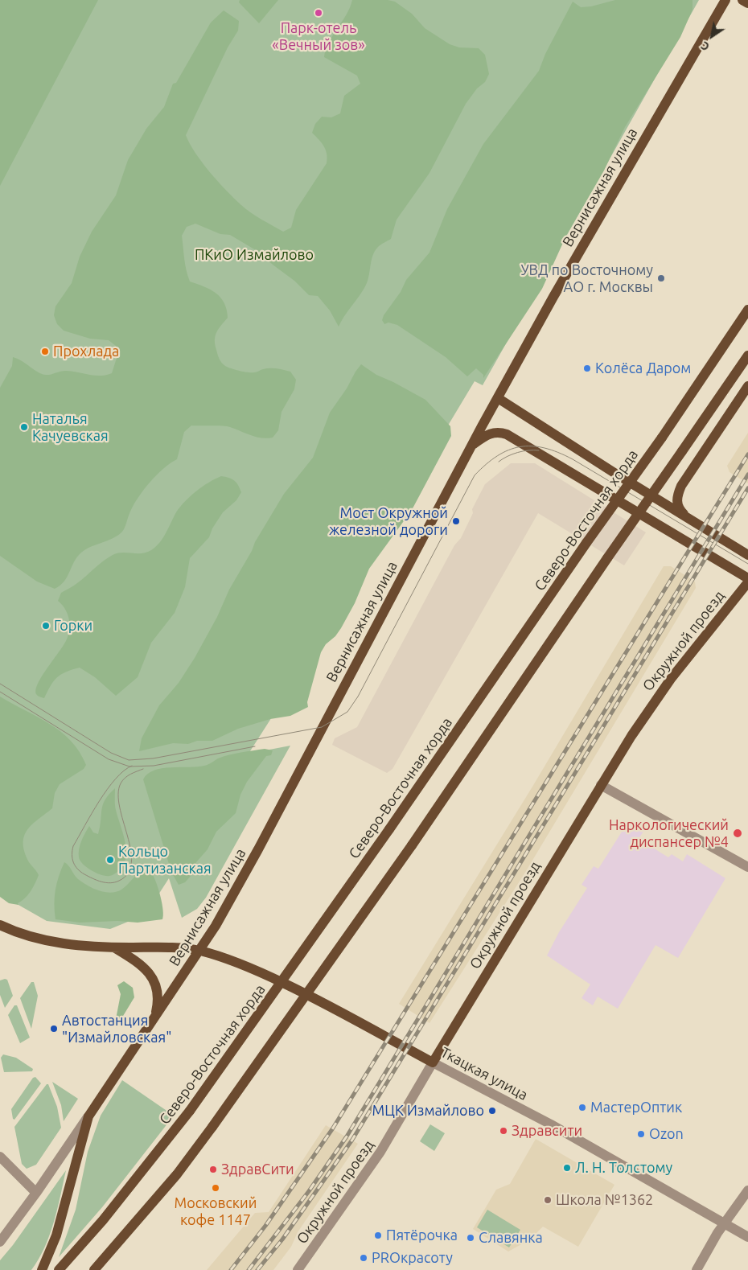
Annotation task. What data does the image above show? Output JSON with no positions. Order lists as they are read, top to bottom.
{
  "streets": {
    "main road": [
      "Вернисажная улица",
      "Северо-Восточная хорда",
      "Окружной проезд",
      "Ткацкая улица"
    ]
  },
  "crossings": [
    ["Вернисажная улица", "Ткацкая улица"],
    ["Окружной проезд", "Ткацкая улица"]
  ],
  "parks": ["ПКиО Измайлово"],
  "places": [
    "Парк-отель «Вечный зов»",
    "УВД по Восточному АО г. Москвы",
    "Прохлада",
    "Колёса Даром",
    "Наталья Качуевская",
    "Мост Окружной железной дороги",
    "Горки",
    "Наркологический диспансер №4",
    "Кольцо Партизанская",
    "Автостанция \"Измайловская\"",
    "МастерОптик",
    "МЦК Измайлово",
    "Здравсити",
    "Ozon",
    "Л. Н. Толстому",
    "ЗдравСити",
    "Московский кофе 1147",
    "Школа №1362",
    "Пятёрочка",
    "Славянка",
    "PROкрасоту"
  ],
  "north": "bottom left"
}
